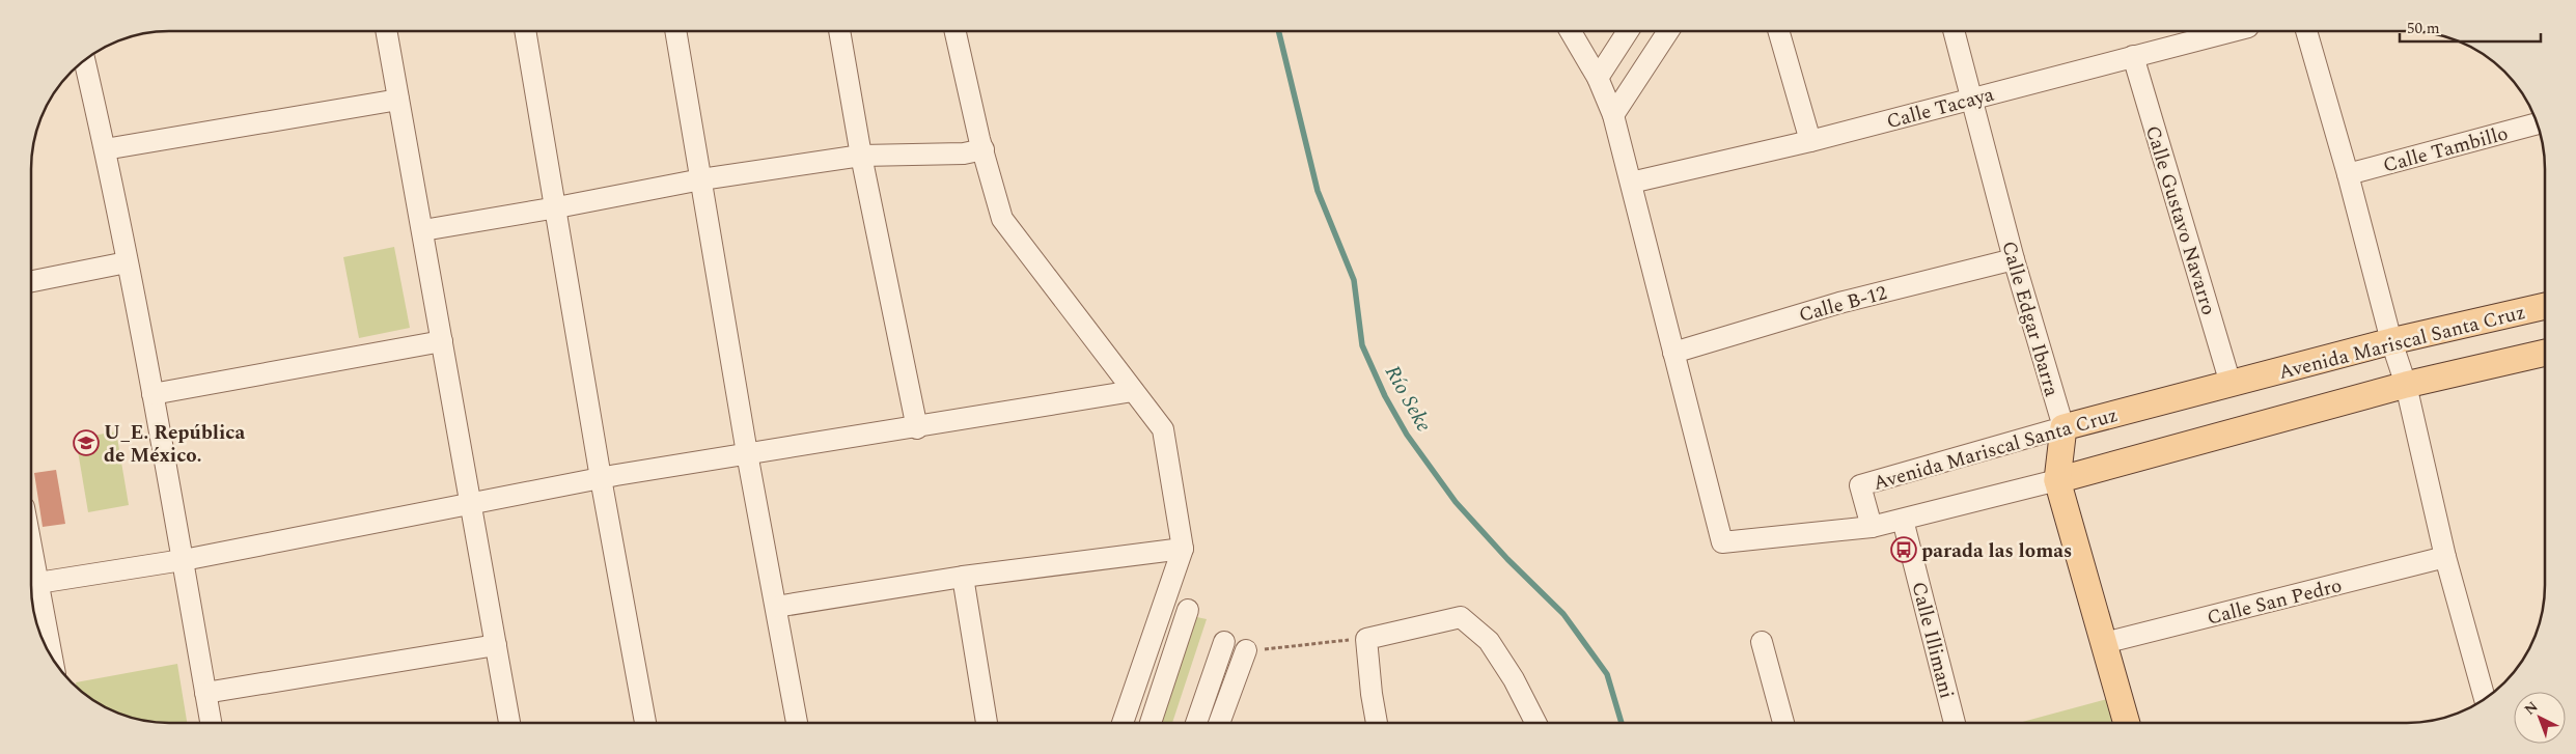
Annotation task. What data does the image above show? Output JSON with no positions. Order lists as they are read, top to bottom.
{
  "streets": {
    "main road": ["Calle Edgar Ibarra", "Avenida Mariscal Santa Cruz"],
    "street": [
      "Calle Tacaya",
      "Calle Tambillo",
      "Calle Gustavo Navarro",
      "Calle B-12",
      "Calle San Pedro",
      "Calle Illimani"
    ]
  },
  "crossings": [
    ["Calle Tacaya", "Calle Gustavo Navarro"],
    ["Calle Tacaya", "Calle Edgar Ibarra"],
    ["Calle Gustavo Navarro", "Avenida Mariscal Santa Cruz"],
    ["Calle B-12", "Calle Edgar Ibarra"],
    ["Calle Edgar Ibarra", "Avenida Mariscal Santa Cruz"],
    ["Calle Edgar Ibarra", "Calle San Pedro"]
  ],
  "water": ["Río Seke"],
  "places": {
    "school or university": ["U_E. República de México."],
    "bus stop": ["parada las lomas"]
  },
  "scale_bar": "50 m",
  "north": "top left"
}
